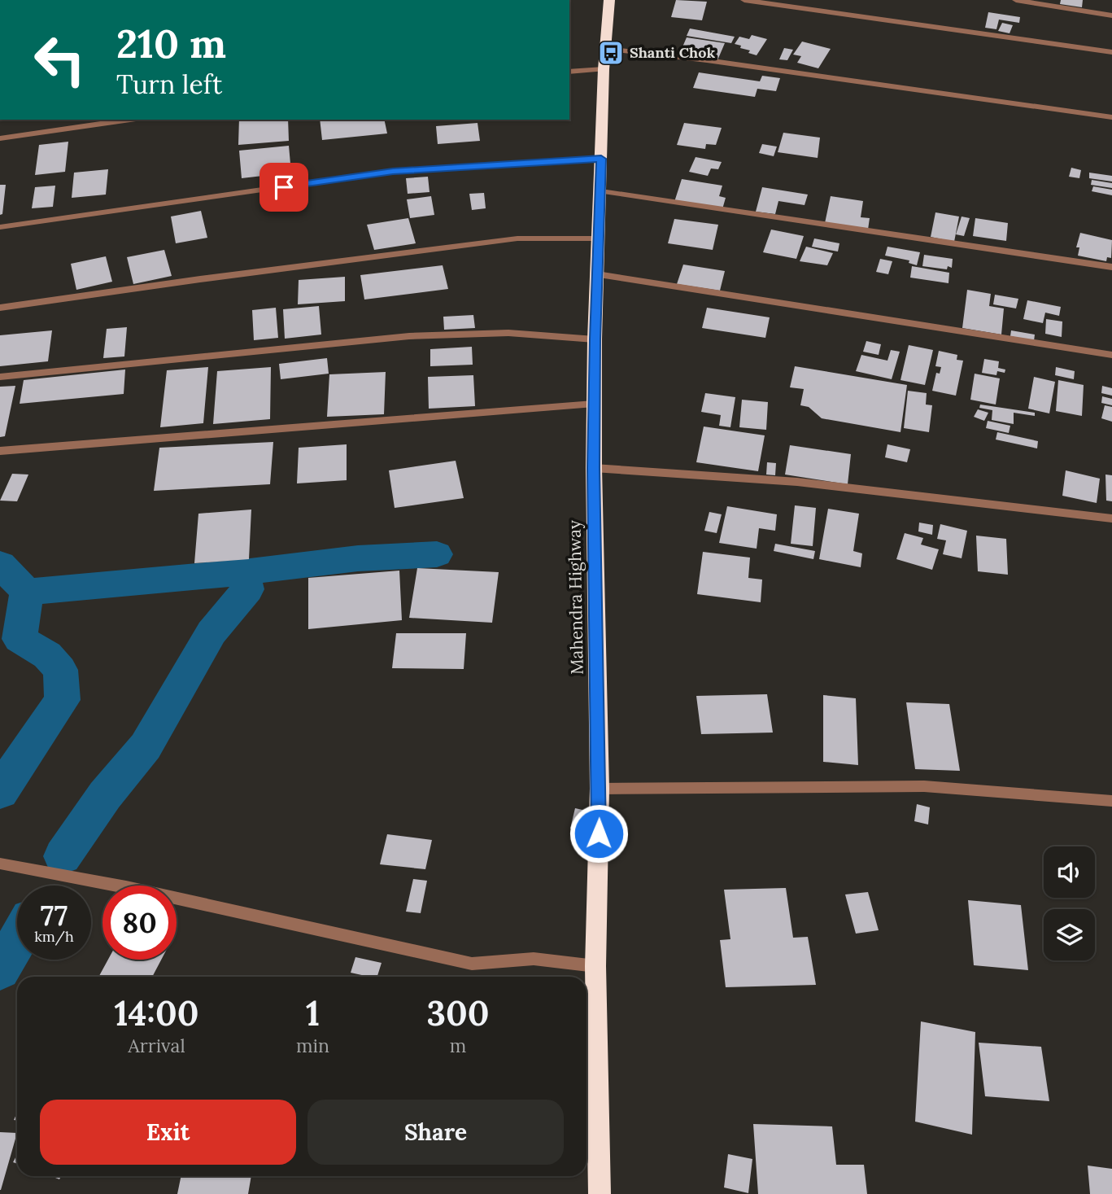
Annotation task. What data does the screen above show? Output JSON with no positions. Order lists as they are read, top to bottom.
{
  "streets": {
    "highway": ["Mahendra Highway"]
  },
  "places": {
    "bus stop": ["Shanti Chok"]
  },
  "page": {
    "turn": ["210 m", "Turn left"],
    "speed": "77 km/h",
    "limit": "80",
    "eta": [
      "14:00",
      "Arrival",
      "1",
      "min",
      "300",
      "m"
    ],
    "buttons": ["Exit", "Share"]
  }
}
